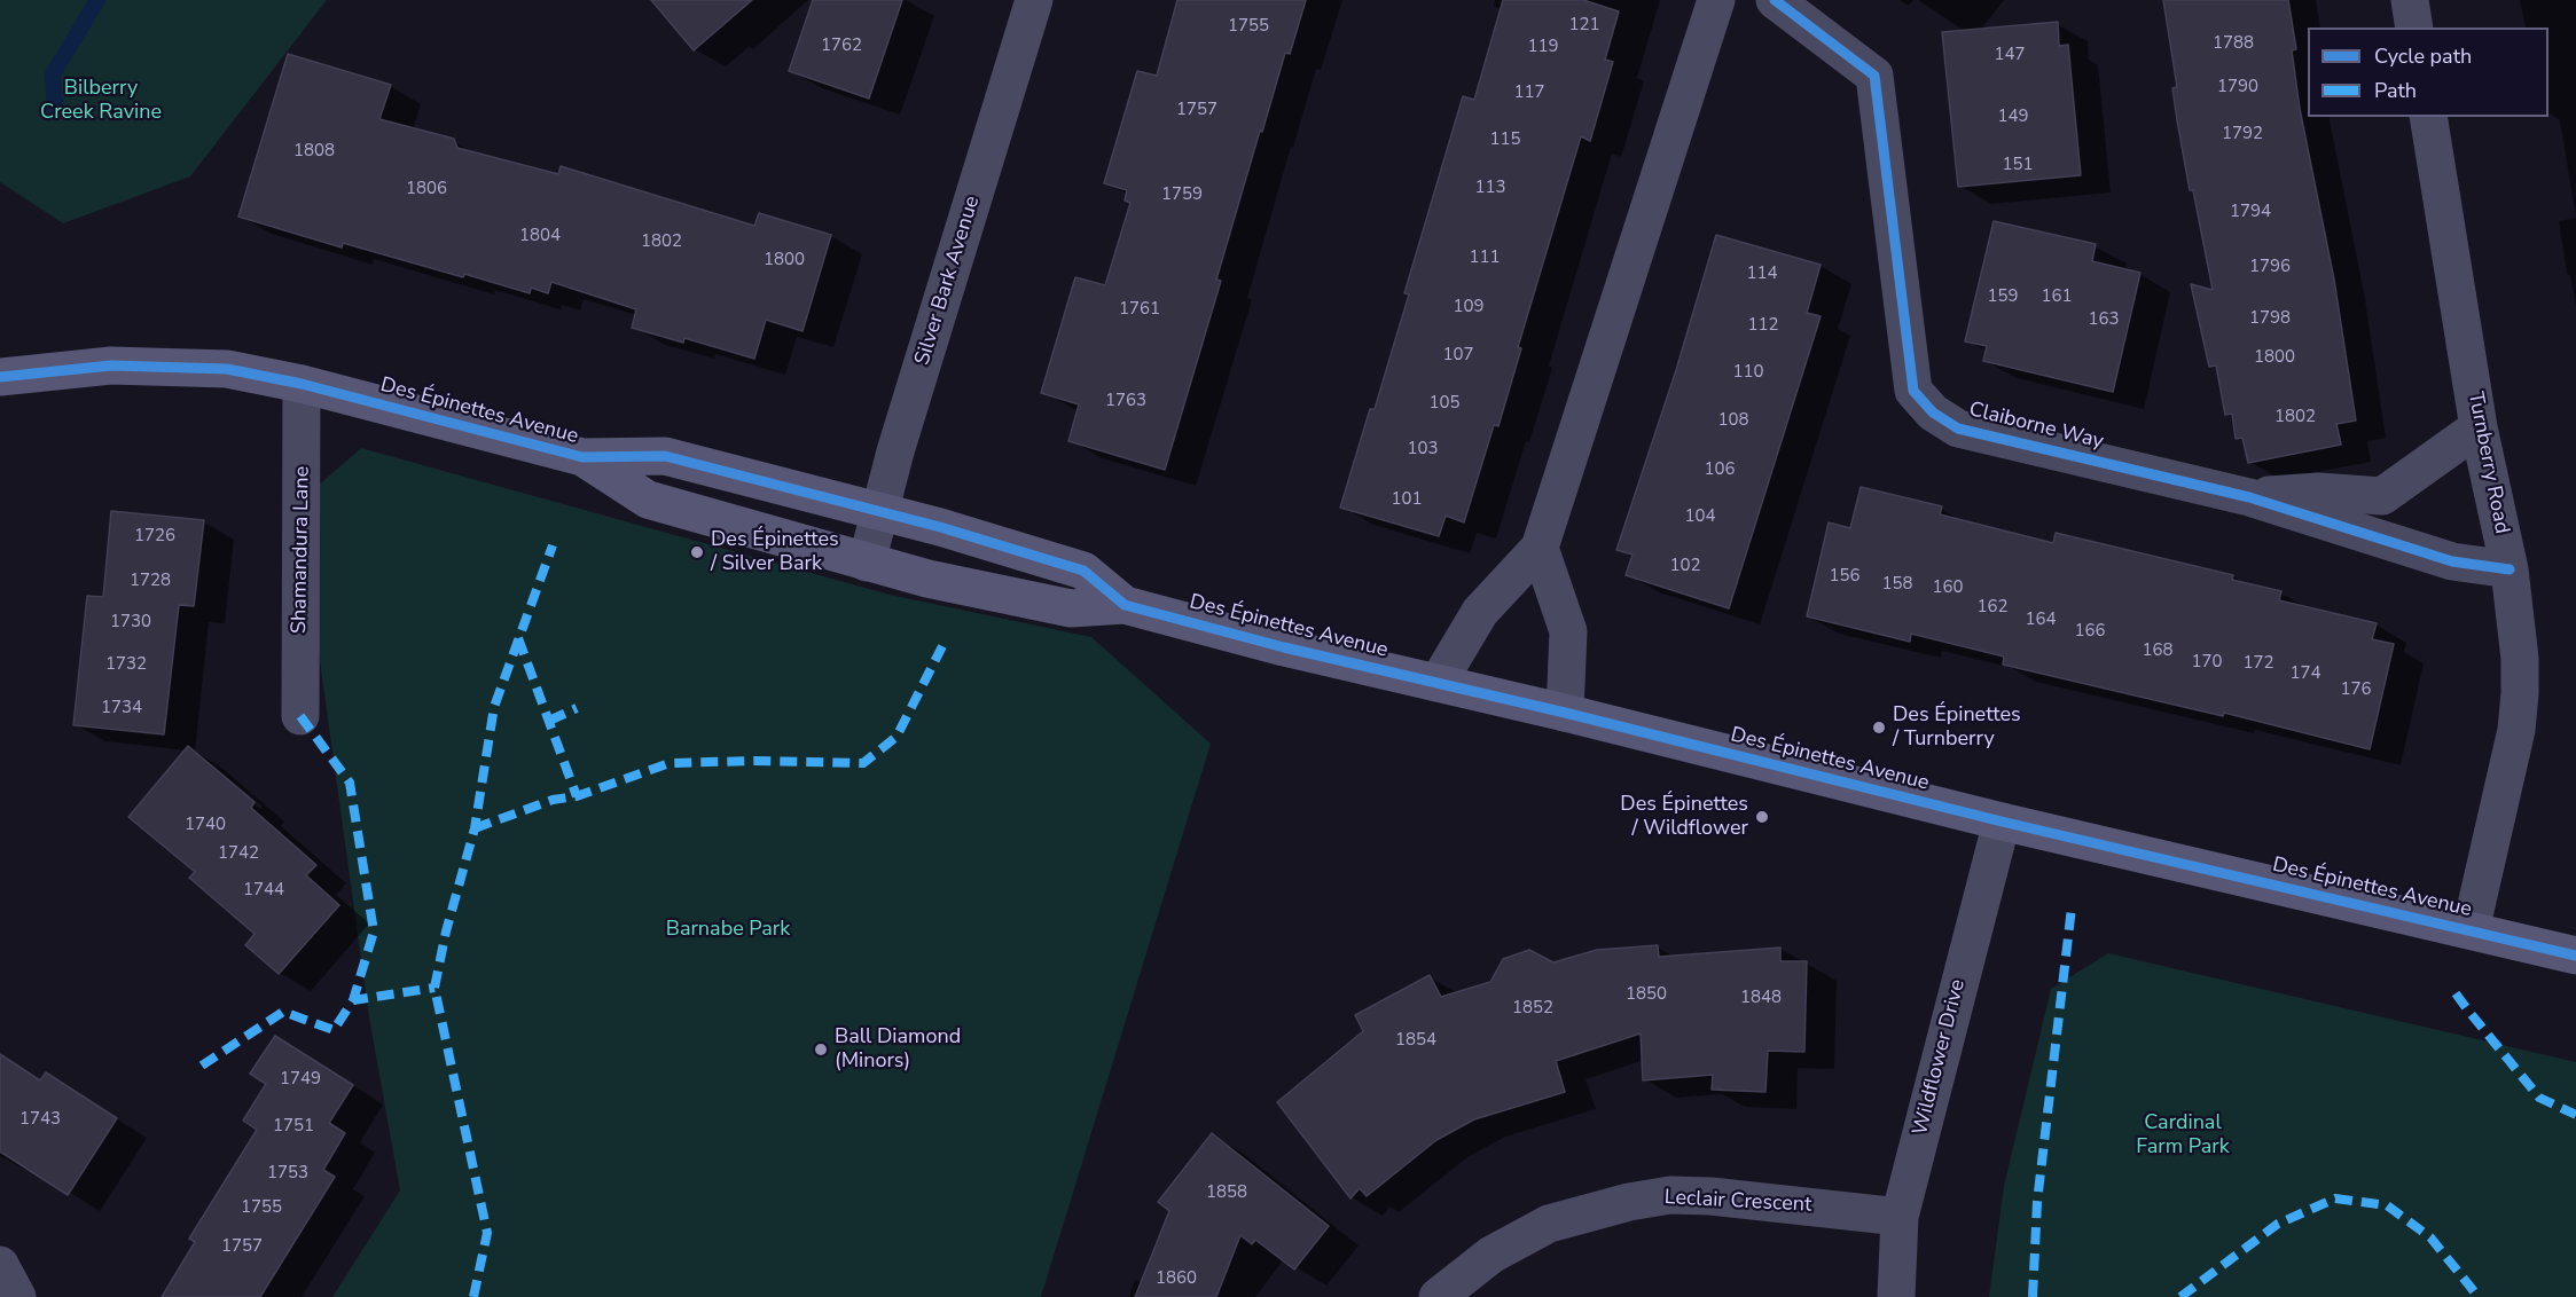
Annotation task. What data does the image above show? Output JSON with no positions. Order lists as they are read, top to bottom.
{
  "streets": {
    "street": [
      "Silver Bark Avenue",
      "Des Épinettes Avenue",
      "Claiborne Way",
      "Turnberry Road",
      "Shamandura Lane",
      "Wildflower Drive",
      "Leclair Crescent"
    ]
  },
  "crossings": [
    ["Silver Bark Avenue", "Des Épinettes Avenue"],
    ["Des Épinettes Avenue", "Turnberry Road"],
    ["Des Épinettes Avenue", "Shamandura Lane"],
    ["Des Épinettes Avenue", "Wildflower Drive"],
    ["Claiborne Way", "Turnberry Road"],
    ["Wildflower Drive", "Leclair Crescent"]
  ],
  "parks": ["Bilberry Creek Ravine", "Barnabe Park", "Cardinal Farm Park"],
  "places": [
    "Des Épinettes / Silver Bark",
    "Des Épinettes / Turnberry",
    "Des Épinettes / Wildflower",
    "Ball Diamond (Minors)"
  ],
  "house_numbers": [
    "121",
    "1755",
    "1788",
    "1762",
    "119",
    "147",
    "1790",
    "117",
    "1757",
    "149",
    "1792",
    "115",
    "1808",
    "151",
    "113",
    "1806",
    "1759",
    "1794",
    "1804",
    "1802",
    "111",
    "1800",
    "1796",
    "114",
    "159",
    "161",
    "109",
    "1761",
    "1798",
    "163",
    "112",
    "107",
    "1800",
    "110",
    "1763",
    "105",
    "1802",
    "108",
    "103",
    "106",
    "101",
    "104",
    "1726",
    "102",
    "156",
    "1728",
    "158",
    "160",
    "162",
    "164",
    "1730",
    "166",
    "168",
    "170",
    "172",
    "1732",
    "174",
    "176",
    "1734",
    "1740",
    "1742",
    "1744",
    "1850",
    "1848",
    "1852",
    "1854",
    "1749",
    "1743",
    "1751",
    "1753",
    "1858",
    "1755",
    "1757",
    "1860"
  ],
  "legend": ["Cycle path", "Path"]
}
